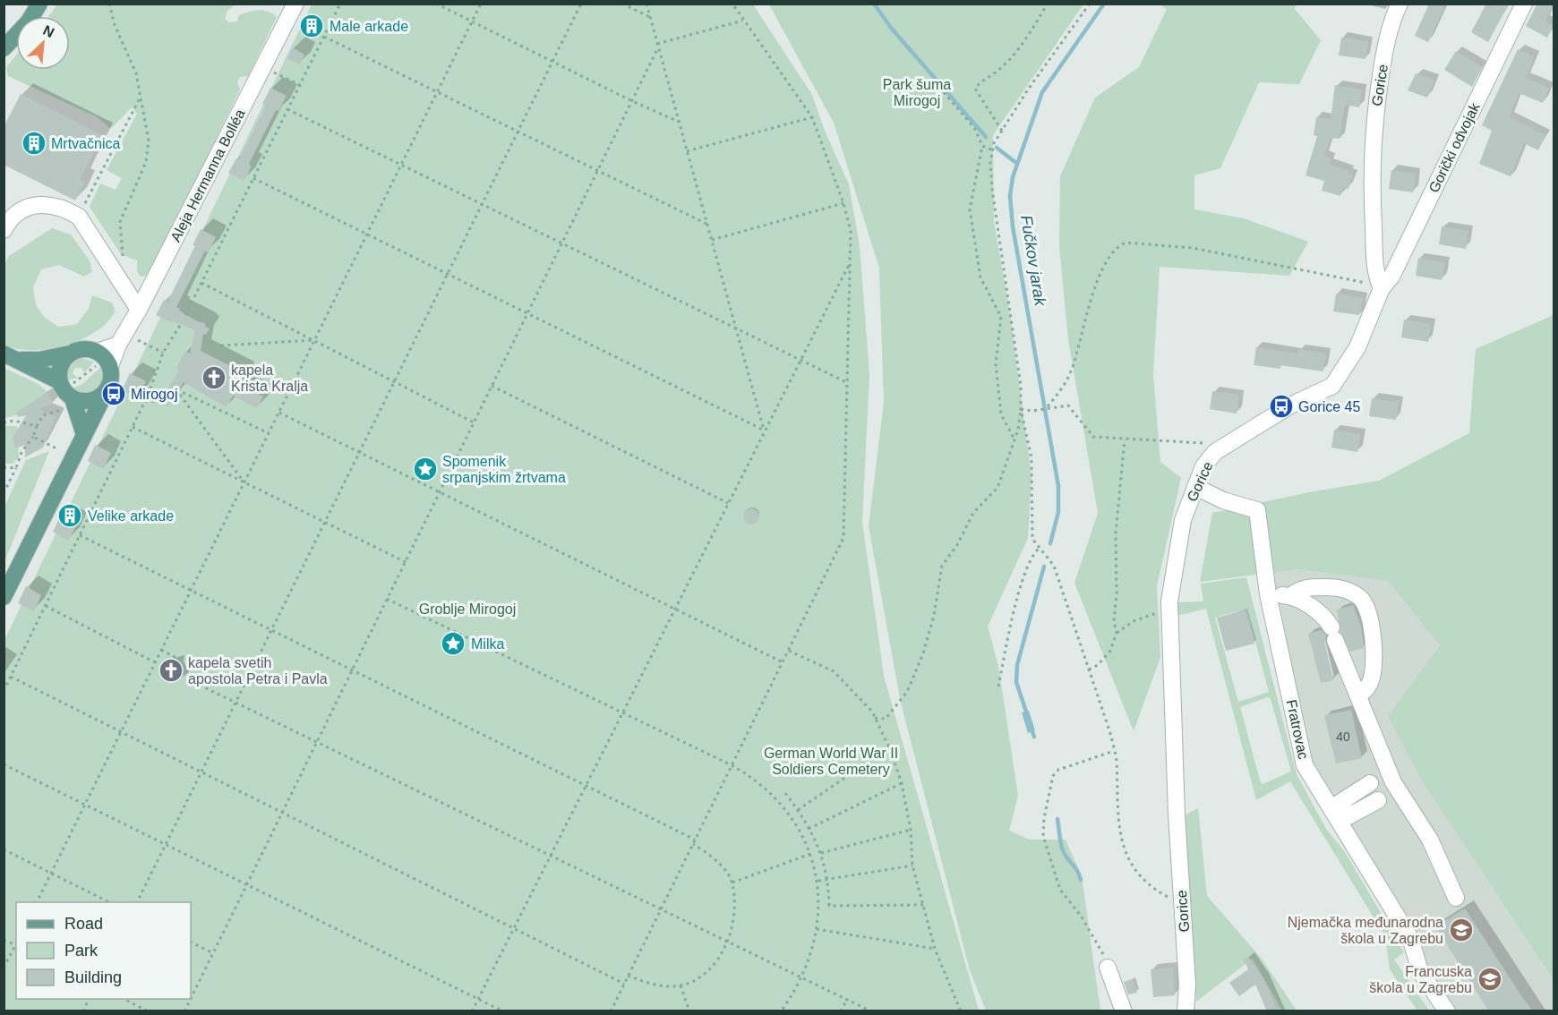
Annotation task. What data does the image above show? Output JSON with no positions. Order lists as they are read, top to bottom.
{
  "streets": {
    "street": [
      "Gorice",
      "Gorički odvojak",
      "Aleja Hermanna Bolléa",
      "Fratrovac"
    ]
  },
  "crossings": [
    ["Gorice", "Gorički odvojak"],
    ["Gorice", "Fratrovac"]
  ],
  "water": ["Fučkov jarak"],
  "parks": ["Park šuma Mirogoj", "Groblje Mirogoj", "German World War II Soldiers Cemetery"],
  "places": {
    "building": ["Male arkade", "Mrtvačnica", "Velike arkade"],
    "church": ["kapela Krista Kralja", "kapela svetih apostola Petra i Pavla"],
    "bus stop": ["Mirogoj", "Gorice 45"],
    "place": ["Spomenik srpanjskim žrtvama", "Milka"],
    "school or university": ["Njemačka međunarodna škola u Zagrebu", "Francuska škola u Zagrebu"]
  },
  "house_numbers": ["40"],
  "legend": ["Road", "Park", "Building"],
  "north": "top right"
}
